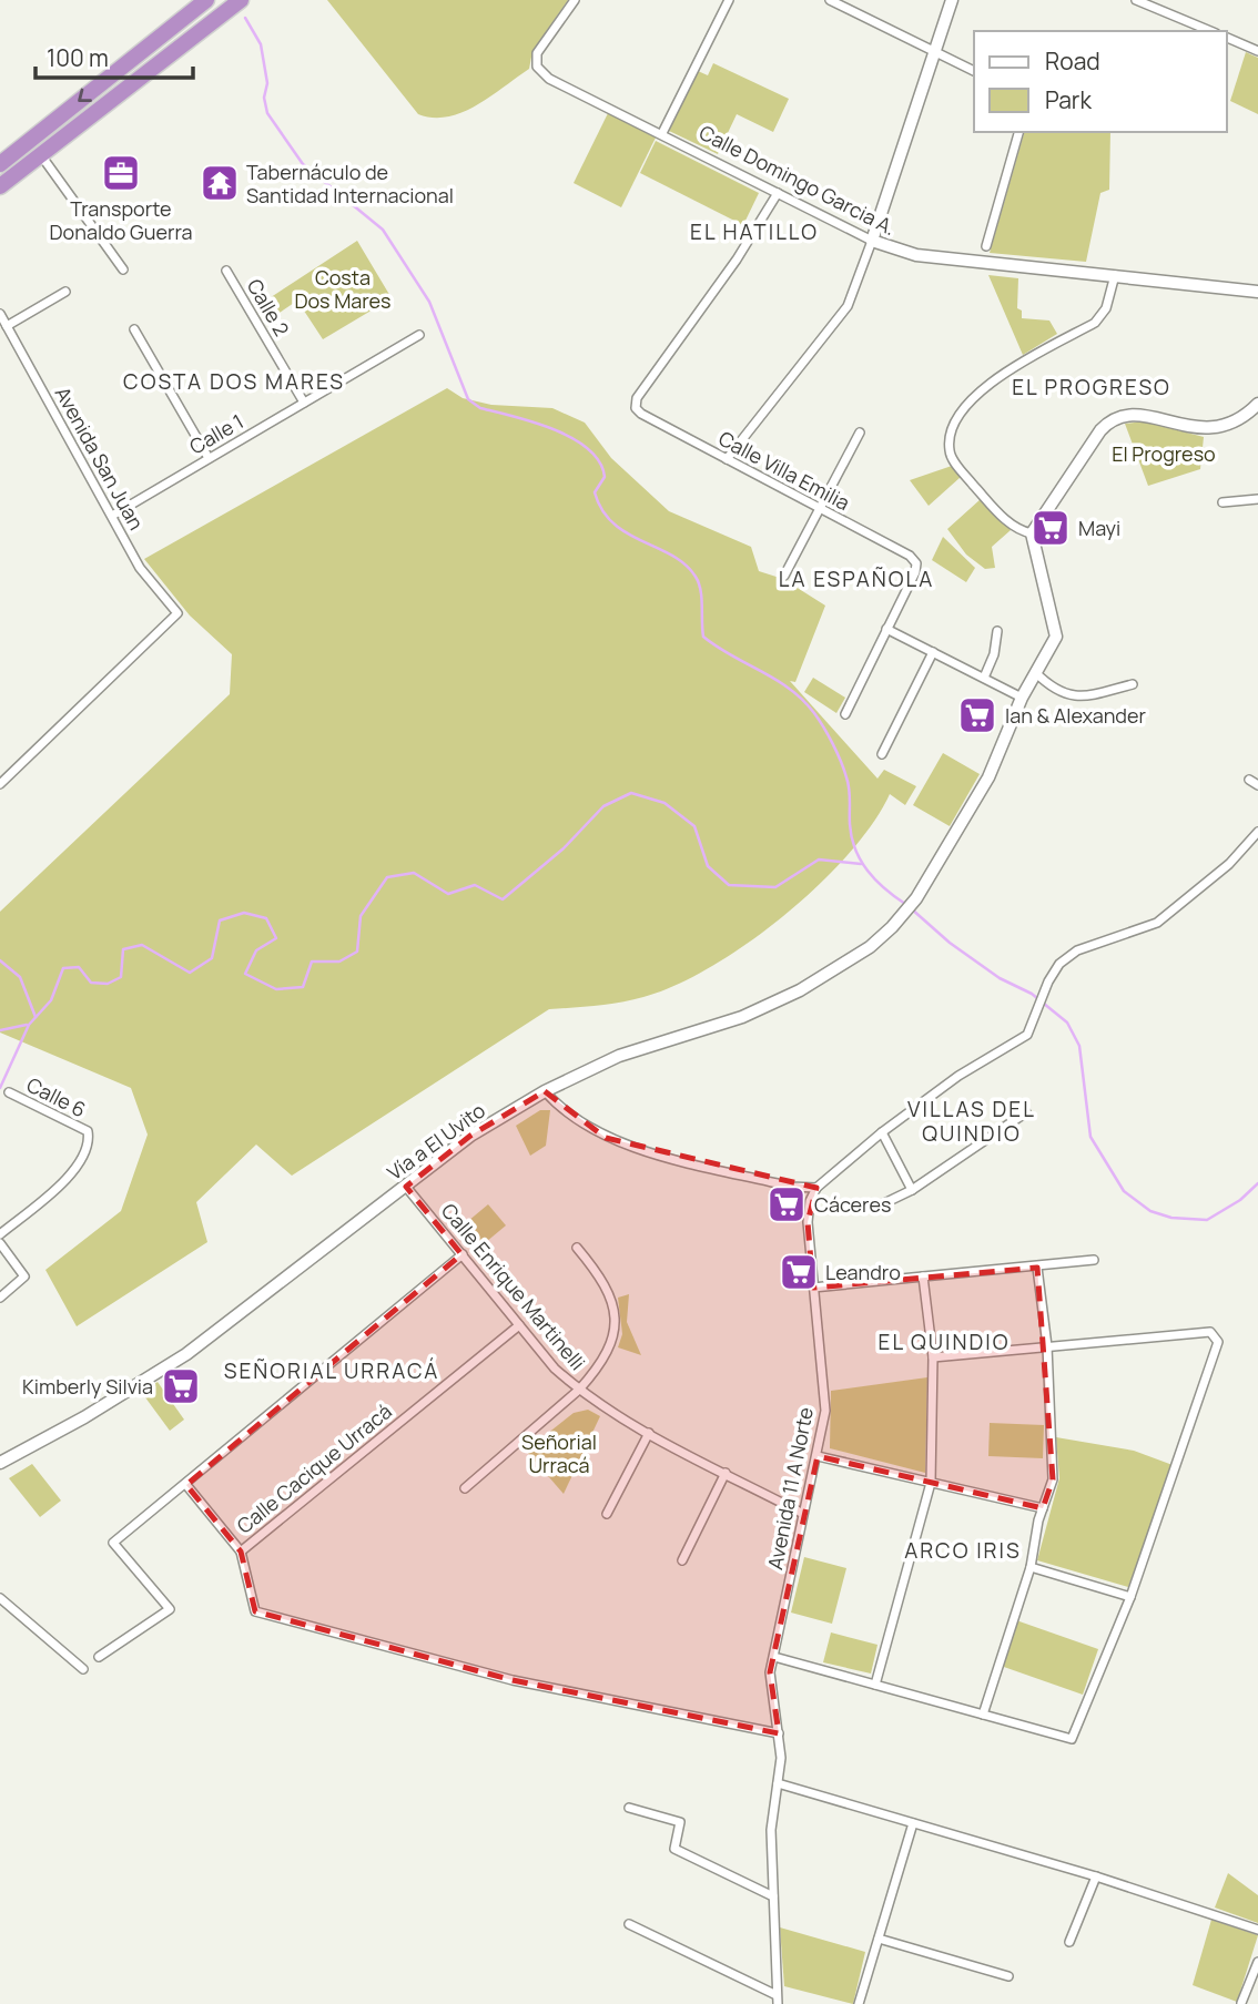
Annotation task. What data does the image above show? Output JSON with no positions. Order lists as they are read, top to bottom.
{
  "streets": {
    "street": [
      "Calle Domingo Garcia A.",
      "Calle 2",
      "Calle 1",
      "Avenida San Juan",
      "Calle Villa Emilia",
      "Calle 6",
      "Vía a El Uvito",
      "Calle Enrique Martinelli",
      "Calle Cacique Urracá",
      "Avenida 11 A Norte"
    ]
  },
  "crossings": [
    ["Calle Domingo Garcia A.", "Calle Villa Emilia"],
    ["Calle 2", "Calle 1"],
    ["Calle 1", "Avenida San Juan"],
    ["Vía a El Uvito", "Calle Enrique Martinelli"],
    ["Calle Enrique Martinelli", "Calle Cacique Urracá"],
    ["Calle Enrique Martinelli", "Avenida 11 A Norte"]
  ],
  "districts": [
    "EL HATILLO",
    "COSTA DOS MARES",
    "EL PROGRESO",
    "LA ESPAÑOLA",
    "VILLAS DEL QUINDIO",
    "EL QUINDIO",
    "SEÑORIAL URRACÁ",
    "ARCO IRIS"
  ],
  "parks": ["Costa Dos Mares", "El Progreso", "Señorial Urracá"],
  "places": {
    "office": ["Transporte Donaldo Guerra"],
    "temple": ["Tabernáculo de Santidad Internacional"],
    "supermarket": [
      "Mayi",
      "Ian & Alexander",
      "Cáceres",
      "Leandro",
      "Kimberly Silvia"
    ]
  },
  "legend": ["Road", "Park"],
  "scale_bar": "100 m"
}
